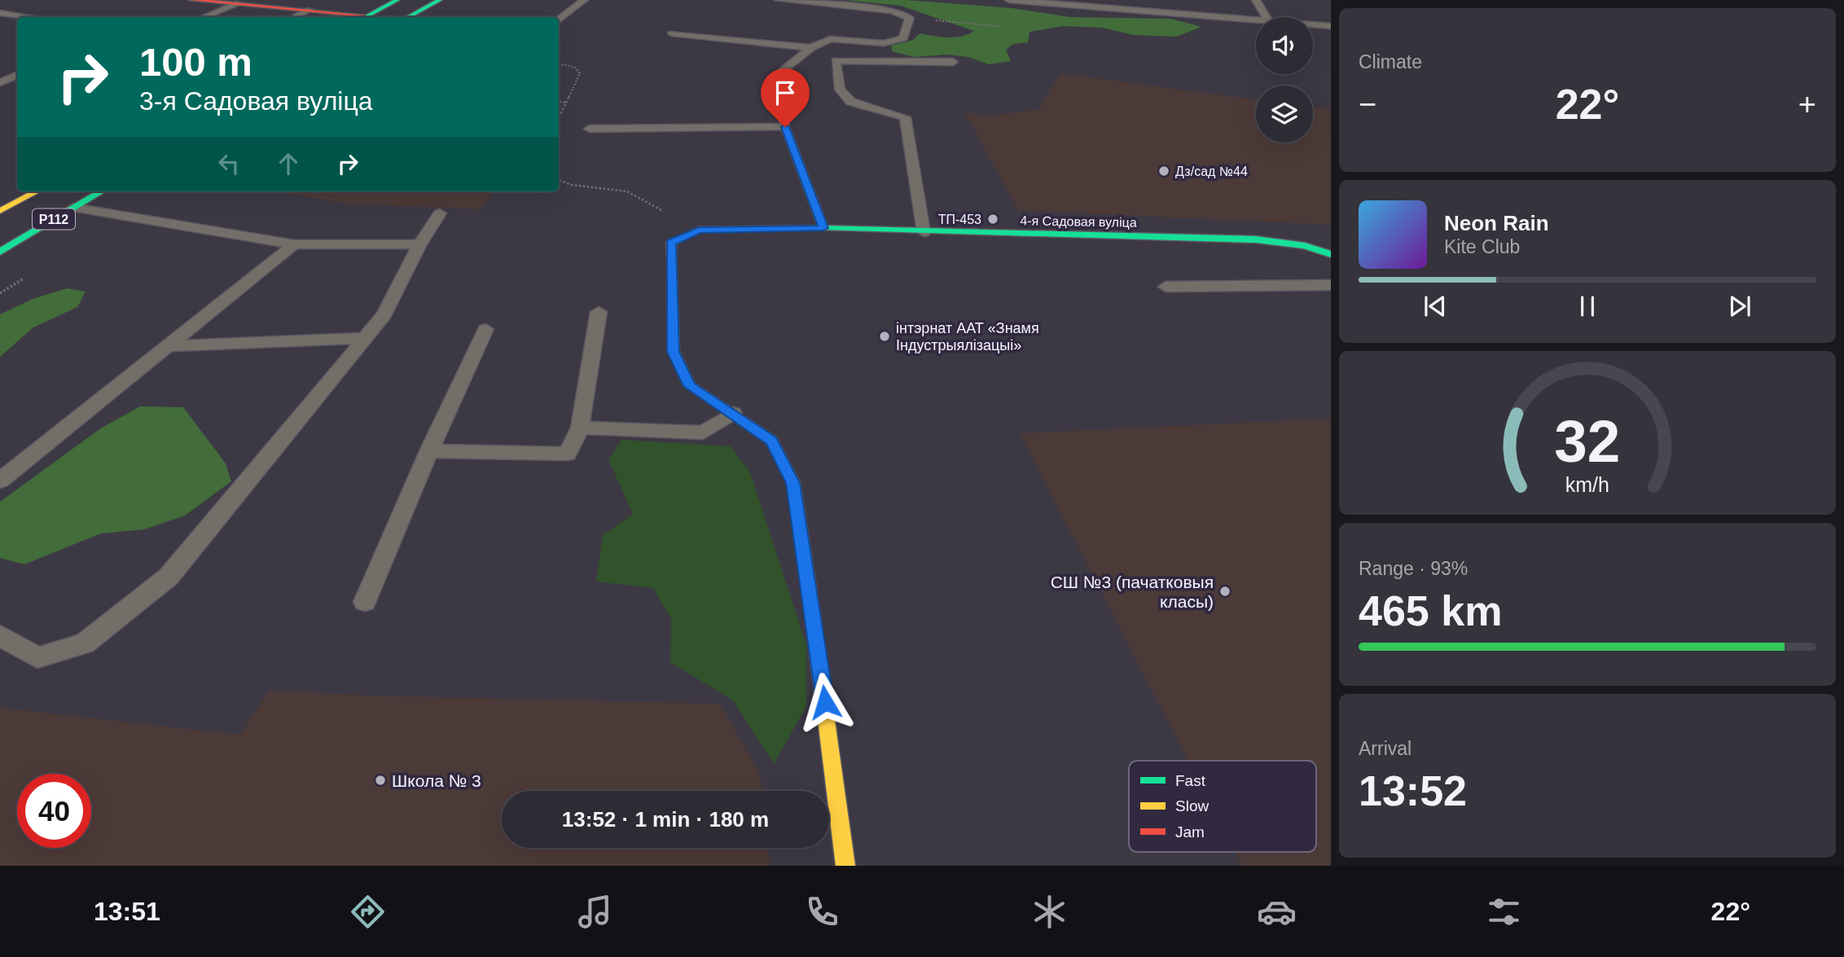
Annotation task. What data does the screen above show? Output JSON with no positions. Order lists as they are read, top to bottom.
{
  "streets": {
    "street": ["Р112", "4-я Садовая вуліца"]
  },
  "places": [
    "Дз/сад №44",
    "ТП-453",
    "інтэрнат ААТ «Знамя Індустрыялізацыі»",
    "СШ №3 (пачатковыя класы)",
    "Школа № 3"
  ],
  "legend": ["Fast", "Slow", "Jam"],
  "page": {
    "tile": [
      "Climate",
      ["Range · 93%", "465 km"],
      ["Arrival", "13:52"]
    ],
    "turn": ["100 m", "3-я Садовая вуліца"],
    "heat": ["−", "22°", "+"],
    "song": ["Neon Rain", "Kite Club"],
    "limit": "40",
    "trip": "13:52 · 1 min · 180 m",
    "tabs": ["13:51", "22°"],
    "gauge": ["32", "km/h"]
  }
}
